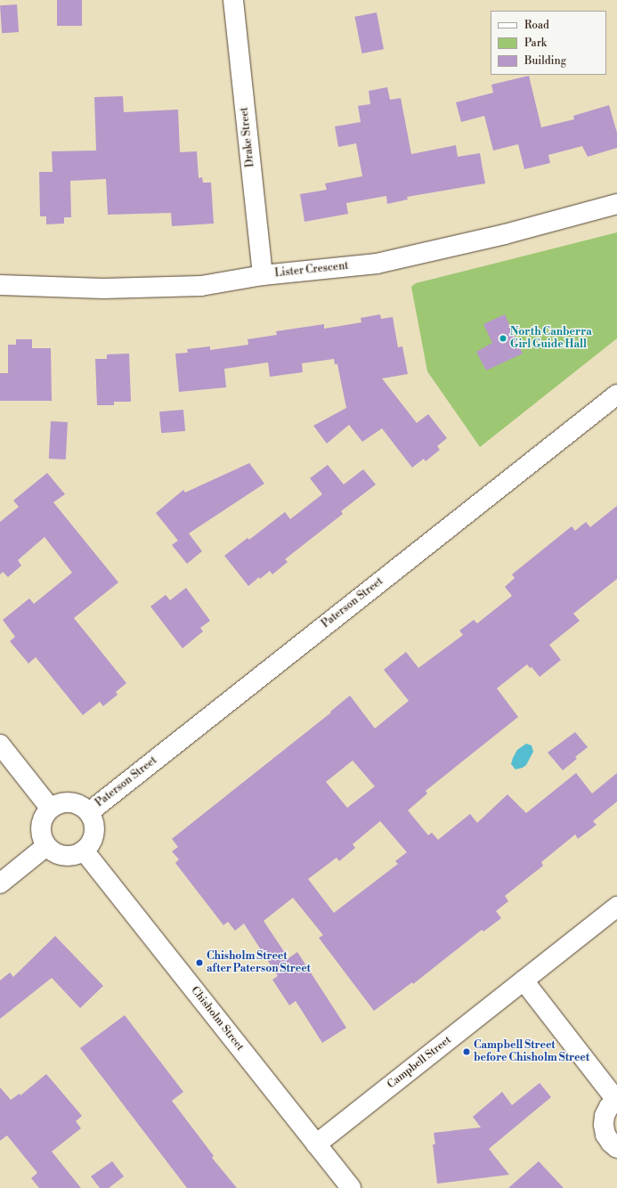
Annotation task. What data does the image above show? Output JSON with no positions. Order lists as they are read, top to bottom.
{
  "streets": {
    "street": [
      "Drake Street",
      "Lister Crescent",
      "Paterson Street",
      "Chisholm Street",
      "Campbell Street"
    ]
  },
  "crossings": [
    ["Drake Street", "Lister Crescent"],
    ["Paterson Street", "Chisholm Street"],
    ["Chisholm Street", "Campbell Street"]
  ],
  "places": ["North Canberra Girl Guide Hall", "Chisholm Street after Paterson Street", "Campbell Street before Chisholm Street"],
  "legend": ["Road", "Park", "Building"]
}
